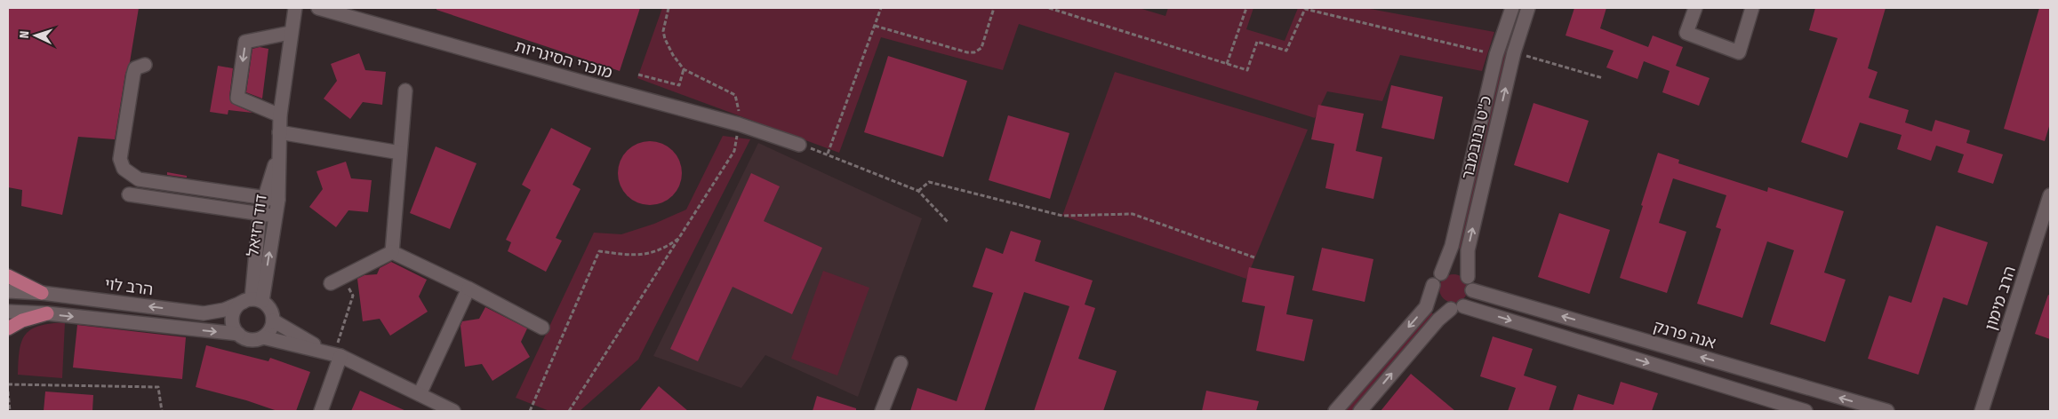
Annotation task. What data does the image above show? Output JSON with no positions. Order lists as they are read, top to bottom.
{
  "streets": {
    "street": [
      "מוכרי הסיגריות",
      "כ\"ט בנובמבר",
      "דוד רזיאל",
      "הרב לוי",
      "הרב מימון",
      "אנה פרנק"
    ]
  },
  "crossings": [
    ["כ\"ט בנובמבר", "אנה פרנק"],
    ["דוד רזיאל", "הרב לוי"]
  ],
  "north": "left"
}
